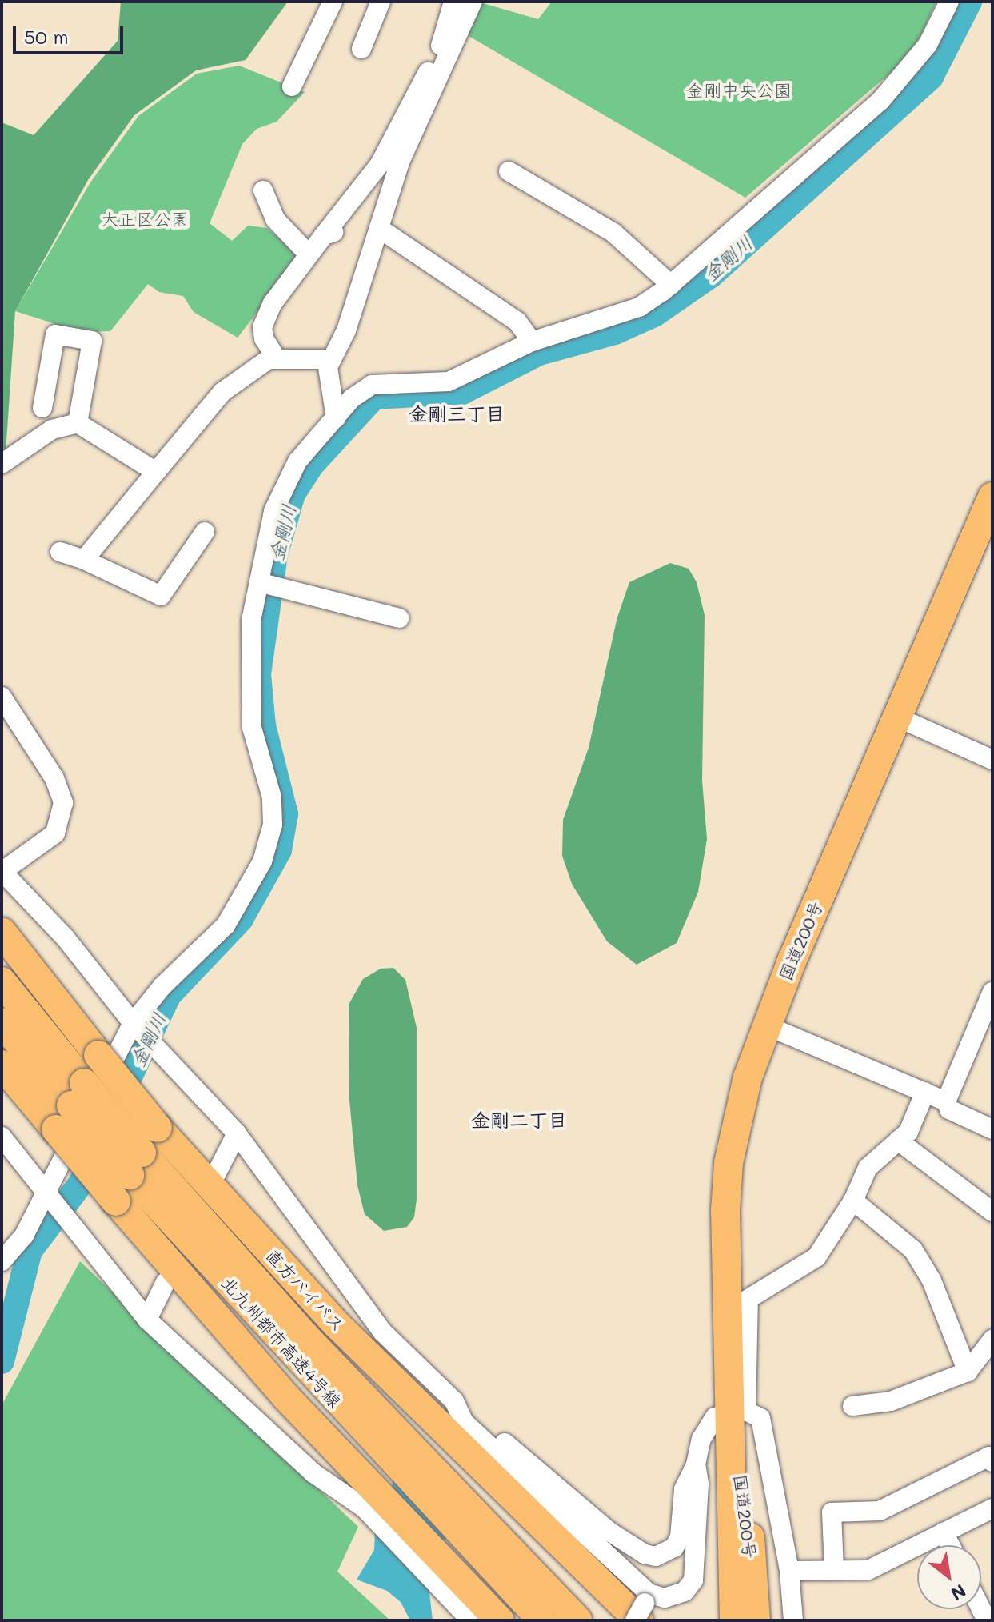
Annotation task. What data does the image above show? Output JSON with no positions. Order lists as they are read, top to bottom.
{
  "streets": {
    "highway": ["国道200号", "直方バイパス", "北九州都市高速4号線"]
  },
  "districts": ["金剛三丁目", "金剛二丁目"],
  "water": ["金剛川"],
  "parks": ["金剛中央公園", "大正区公園"],
  "scale_bar": "50 m",
  "north": "bottom right"
}
